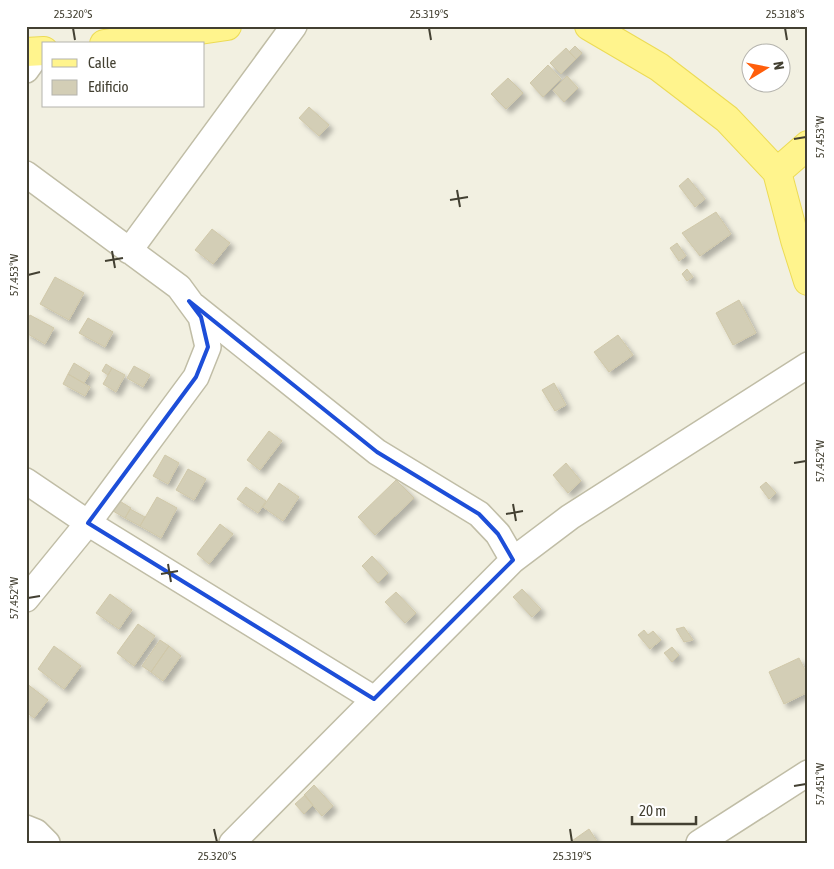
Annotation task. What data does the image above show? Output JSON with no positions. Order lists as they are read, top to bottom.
{
  "legend": ["Calle", "Edificio"],
  "scale_bar": "20 m",
  "north": "right",
  "coordinates": [
    "25.320°S",
    "25.319°S",
    "25.318°S",
    "57.453°W",
    "57.452°W",
    "57.451°W"
  ]
}
